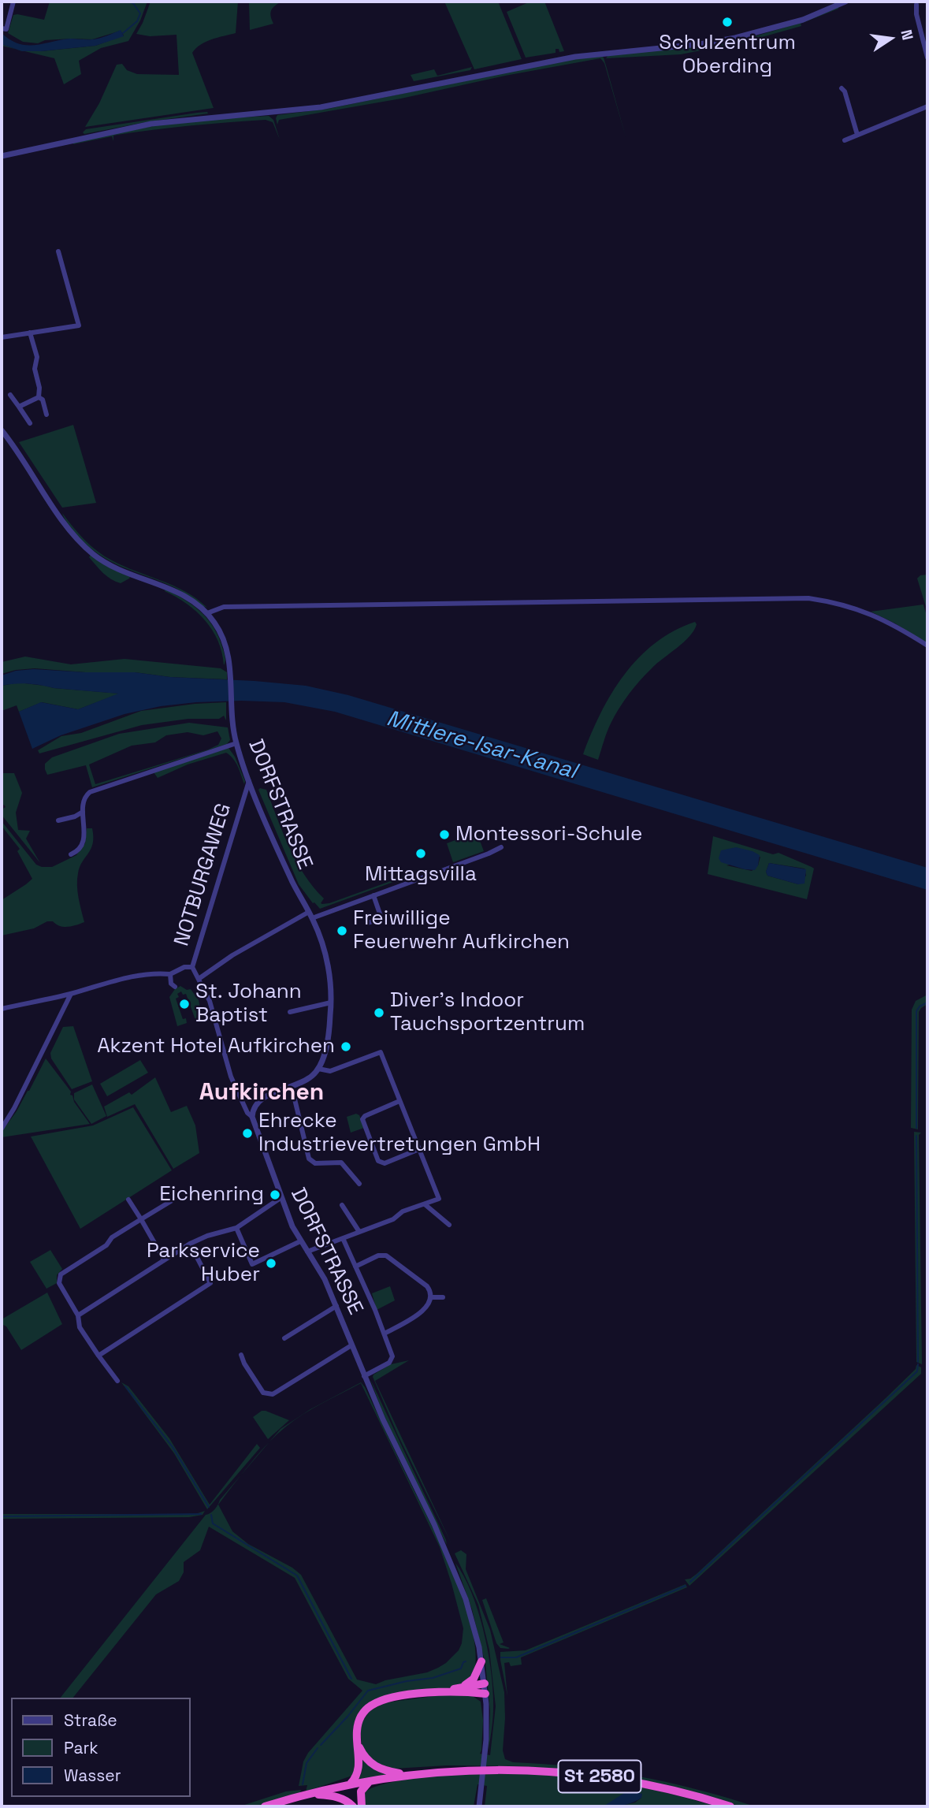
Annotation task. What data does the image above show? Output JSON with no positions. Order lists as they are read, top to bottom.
{
  "streets": {
    "highway": ["St 2580"],
    "street": ["DORFSTRASSE", "NOTBURGAWEG"]
  },
  "crossings": [
    ["DORFSTRASSE", "NOTBURGAWEG"]
  ],
  "districts": ["Aufkirchen"],
  "water": ["Mittlere-Isar-Kanal"],
  "places": [
    "Schulzentrum Oberding",
    "Montessori-Schule",
    "Mittagsvilla",
    "Freiwillige Feuerwehr Aufkirchen",
    "St. Johann Baptist",
    "Diver's Indoor Tauchsportzentrum",
    "Akzent Hotel Aufkirchen",
    "Ehrecke Industrievertretungen GmbH",
    "Eichenring",
    "Parkservice Huber"
  ],
  "legend": ["Straße", "Park", "Wasser"],
  "north": "right"
}
